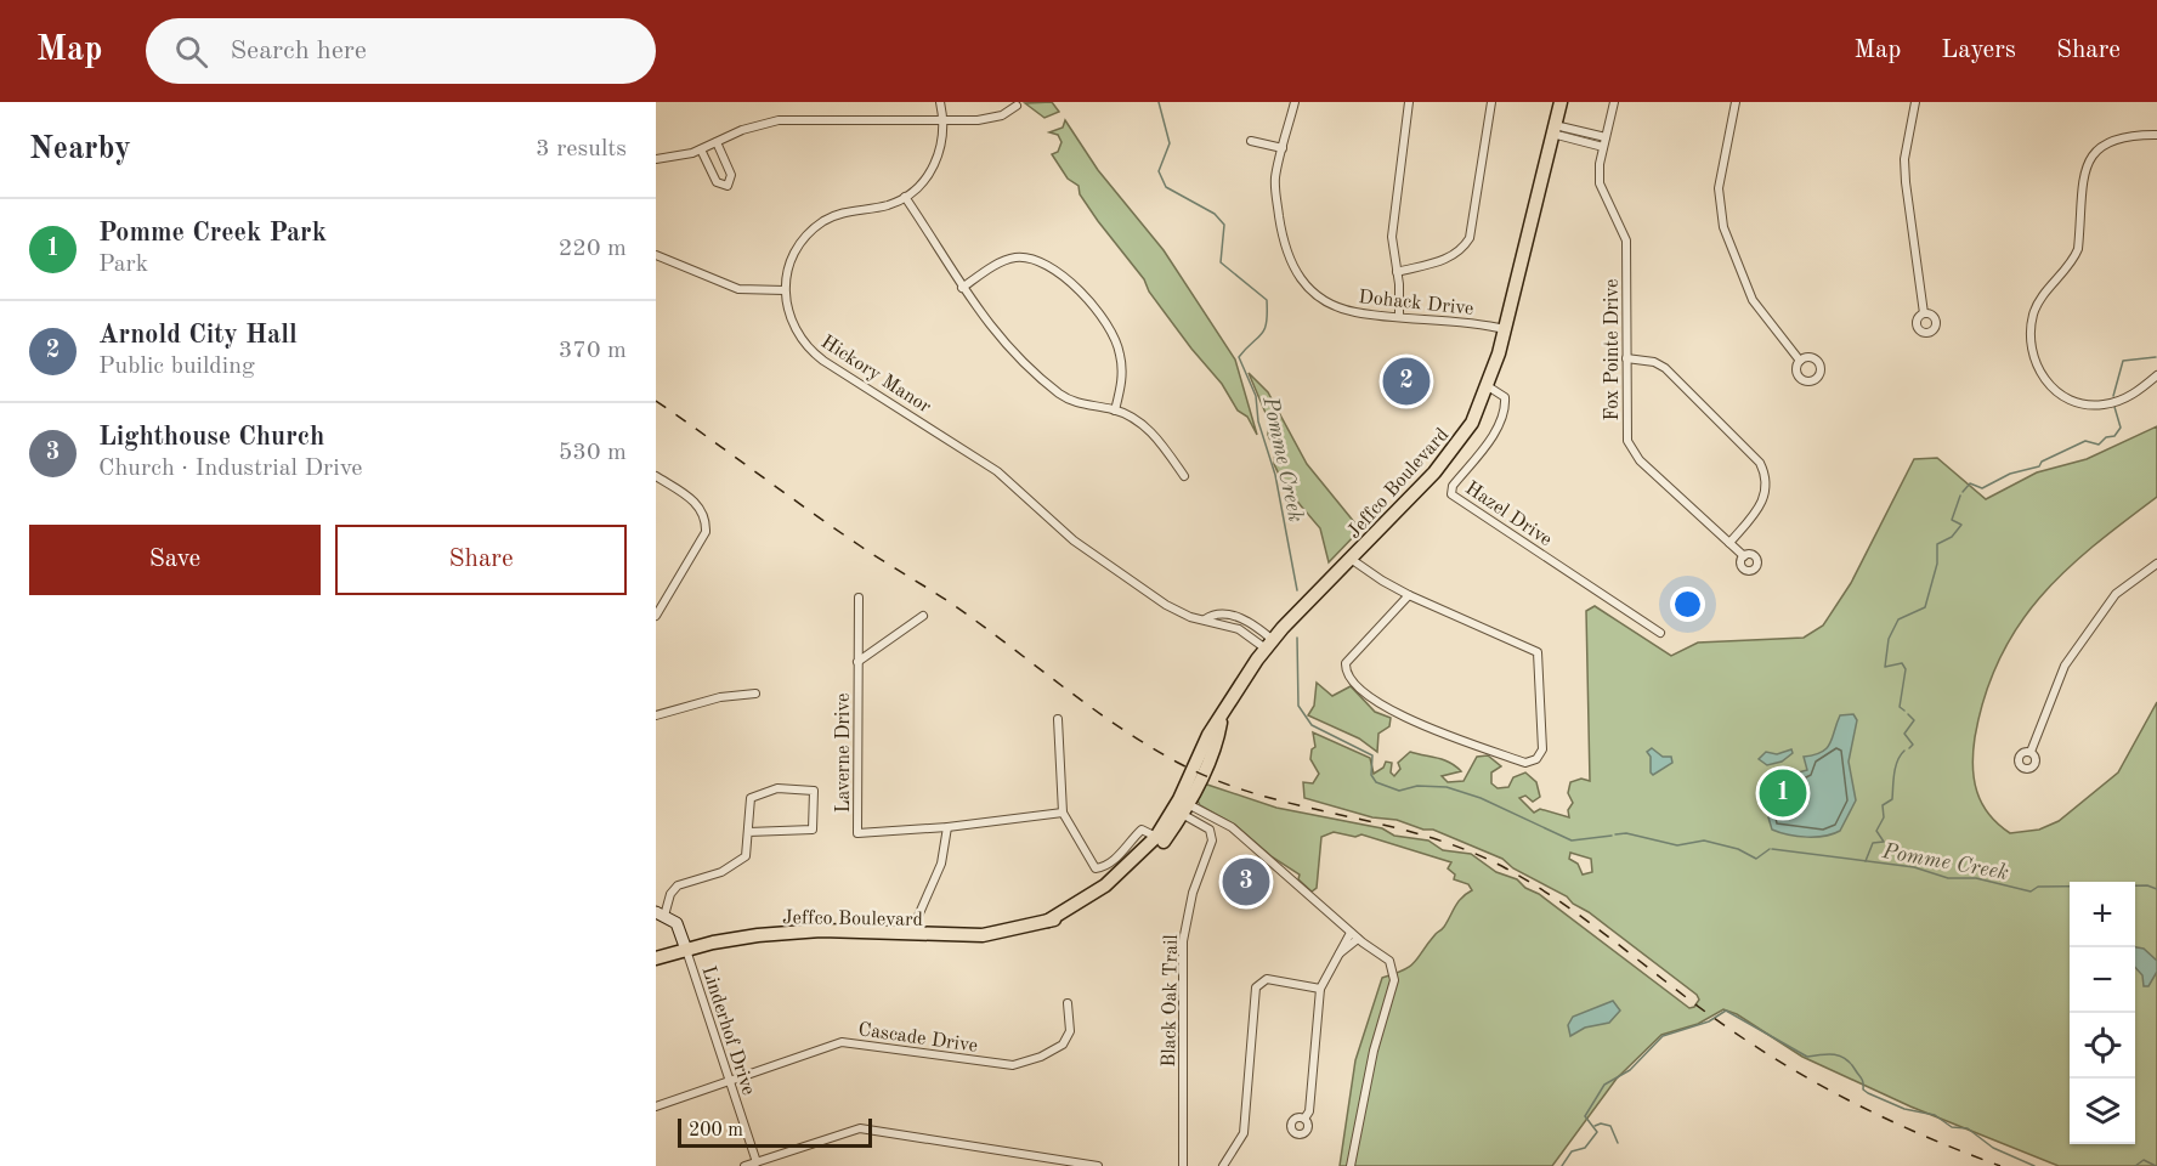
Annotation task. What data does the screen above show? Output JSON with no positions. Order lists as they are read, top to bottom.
{
  "streets": {
    "main road": ["Jeffco Boulevard"],
    "street": [
      "Dohack Drive",
      "Fox Pointe Drive",
      "Hickory Manor",
      "Hazel Drive",
      "Laverne Drive",
      "Black Oak Trail",
      "Linderhof Drive",
      "Cascade Drive"
    ]
  },
  "crossings": [
    ["Dohack Drive", "Jeffco Boulevard"],
    ["Hickory Manor", "Jeffco Boulevard"],
    ["Jeffco Boulevard", "Hazel Drive"],
    ["Jeffco Boulevard", "Black Oak Trail"],
    ["Jeffco Boulevard", "Linderhof Drive"],
    ["Linderhof Drive", "Cascade Drive"]
  ],
  "water": ["Pomme Creek"],
  "scale_bar": "200 m",
  "page": {
    "header": "Map",
    "search": "Search here",
    "nav": ["Map", "Layers", "Share"],
    "heading": ["Nearby", "3 results"],
    "list": [
      {
        "mark": "1",
        "name": "Pomme Creek Park",
        "note": "Park",
        "value": "220 m"
      },
      {
        "mark": "2",
        "name": "Arnold City Hall",
        "note": "Public building",
        "value": "370 m"
      },
      {
        "mark": "3",
        "name": "Lighthouse Church",
        "note": "Church · Industrial Drive",
        "value": "530 m"
      }
    ],
    "pins": ["2", "1", "3"],
    "buttons": ["Save", "Share"],
    "map_buttons": ["+", "−"],
    "scale": "200 m"
  }
}
